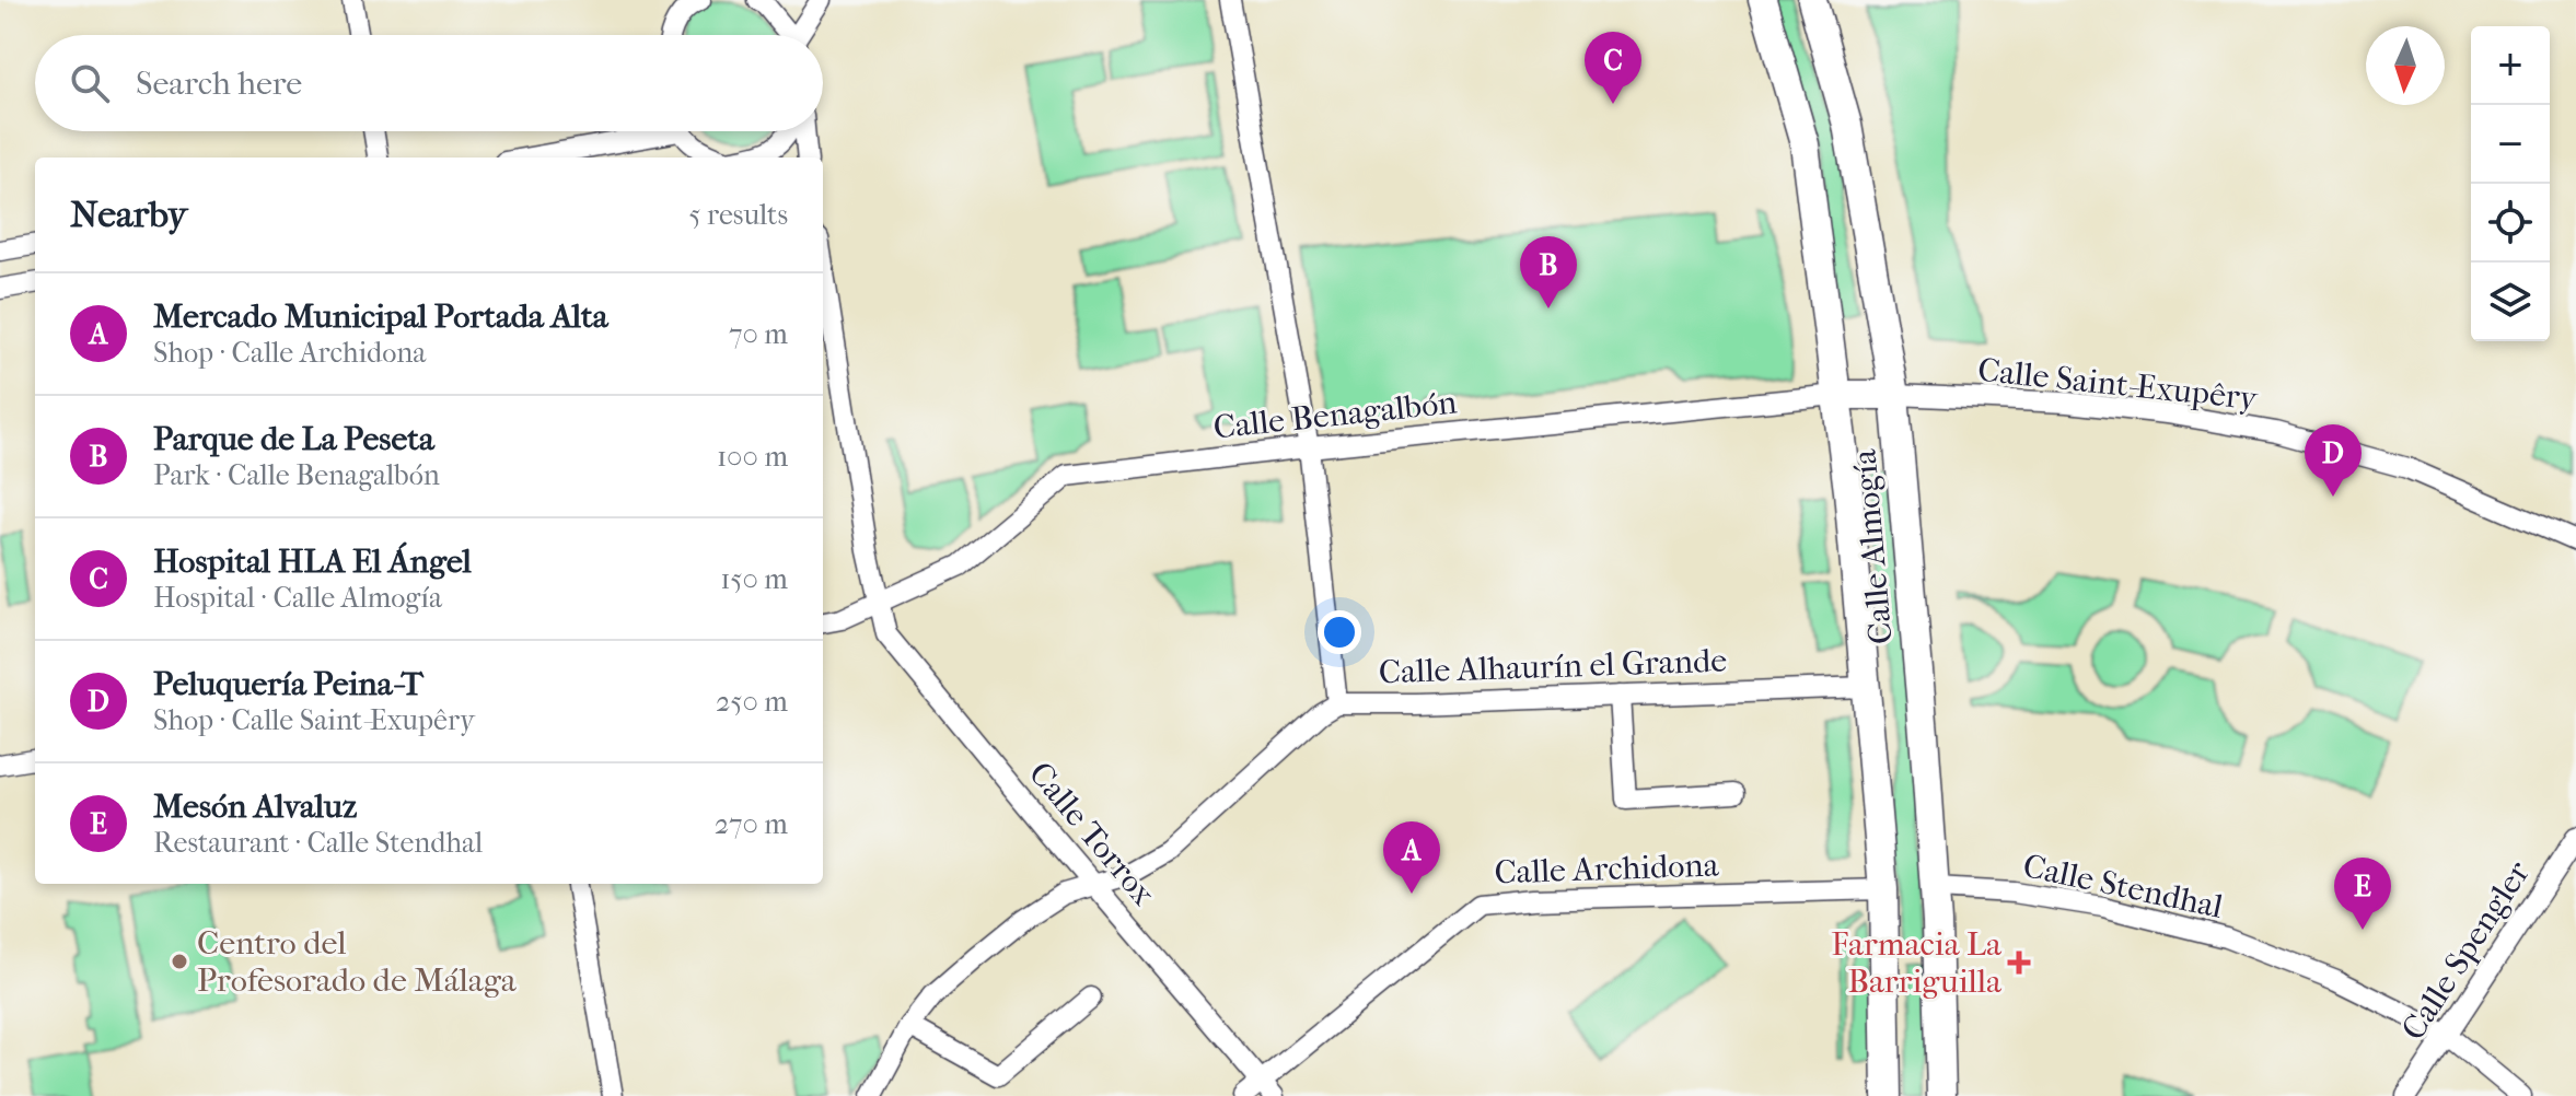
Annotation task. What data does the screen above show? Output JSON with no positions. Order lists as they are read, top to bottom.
{
  "streets": {
    "main road": ["Calle Almogía"],
    "street": [
      "Calle Saint-Exupêry",
      "Calle Benagalbón",
      "Calle Alhaurín el Grande",
      "Calle Torrox",
      "Calle Archidona",
      "Calle Stendhal",
      "Calle Spengler"
    ]
  },
  "crossings": [
    ["Calle Saint-Exupêry", "Calle Almogía"],
    ["Calle Benagalbón", "Calle Almogía"],
    ["Calle Benagalbón", "Calle Torrox"],
    ["Calle Almogía", "Calle Alhaurín el Grande"],
    ["Calle Almogía", "Calle Archidona"],
    ["Calle Almogía", "Calle Stendhal"],
    ["Calle Alhaurín el Grande", "Calle Torrox"],
    ["Calle Torrox", "Calle Archidona"],
    ["Calle Stendhal", "Calle Spengler"]
  ],
  "places": {
    "other": ["Centro del Profesorado de Málaga"],
    "health": ["Farmacia La Barriguilla"]
  },
  "north": "bottom",
  "page": {
    "map_buttons": ["+", "−"],
    "pins": [
      "C",
      "B",
      "D",
      "A",
      "E"
    ],
    "search": "Search here",
    "heading": ["Nearby", "5 results"],
    "list": [
      {
        "mark": "A",
        "name": "Mercado Municipal Portada Alta",
        "note": "Shop · Calle Archidona",
        "value": "70 m"
      },
      {
        "mark": "B",
        "name": "Parque de La Peseta",
        "note": "Park · Calle Benagalbón",
        "value": "100 m"
      },
      {
        "mark": "C",
        "name": "Hospital HLA El Ángel",
        "note": "Hospital · Calle Almogía",
        "value": "150 m"
      },
      {
        "mark": "D",
        "name": "Peluquería Peina-T",
        "note": "Shop · Calle Saint-Exupêry",
        "value": "250 m"
      },
      {
        "mark": "E",
        "name": "Mesón Alvaluz",
        "note": "Restaurant · Calle Stendhal",
        "value": "270 m"
      }
    ]
  }
}
